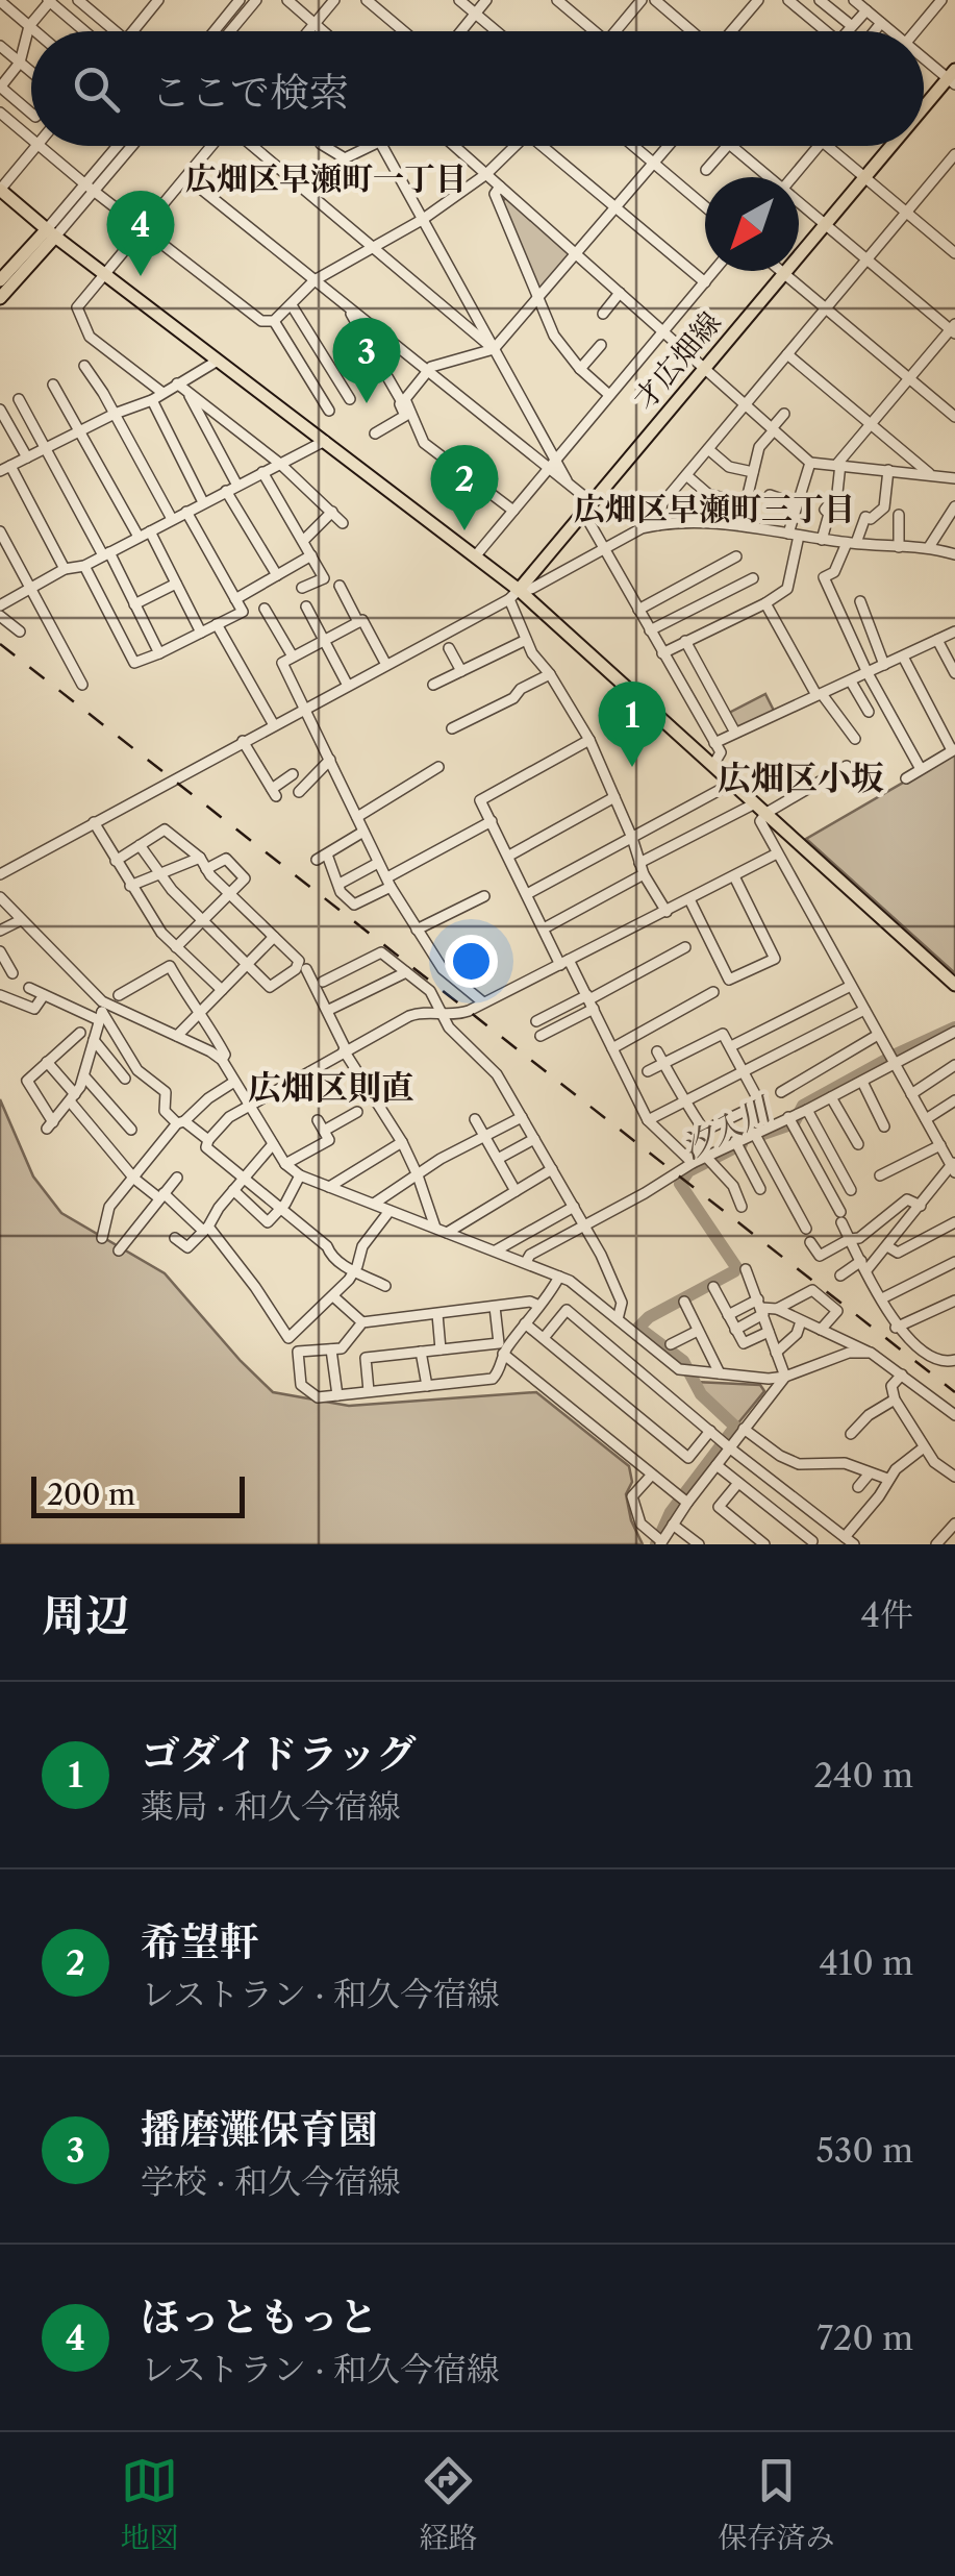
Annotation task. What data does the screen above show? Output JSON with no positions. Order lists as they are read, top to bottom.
{
  "streets": {
    "main road": ["才広畑線"]
  },
  "districts": [
    "広畑区早瀬町一丁目",
    "広畑区早瀬町三丁目",
    "広畑区小坂",
    "広畑区則直"
  ],
  "water": ["汐入川"],
  "scale_bar": "200 m",
  "north": "bottom left",
  "page": {
    "search": "ここで検索",
    "pins": [
      "4",
      "3",
      "2",
      "1"
    ],
    "scale": "200 m",
    "heading": ["周辺", "4件"],
    "list": [
      {
        "mark": "1",
        "name": "ゴダイドラッグ",
        "note": "薬局 · 和久今宿線",
        "value": "240 m"
      },
      {
        "mark": "2",
        "name": "希望軒",
        "note": "レストラン · 和久今宿線",
        "value": "410 m"
      },
      {
        "mark": "3",
        "name": "播磨灘保育園",
        "note": "学校 · 和久今宿線",
        "value": "530 m"
      },
      {
        "mark": "4",
        "name": "ほっともっと",
        "note": "レストラン · 和久今宿線",
        "value": "720 m"
      }
    ],
    "nav": ["地図", "経路", "保存済み"]
  }
}
